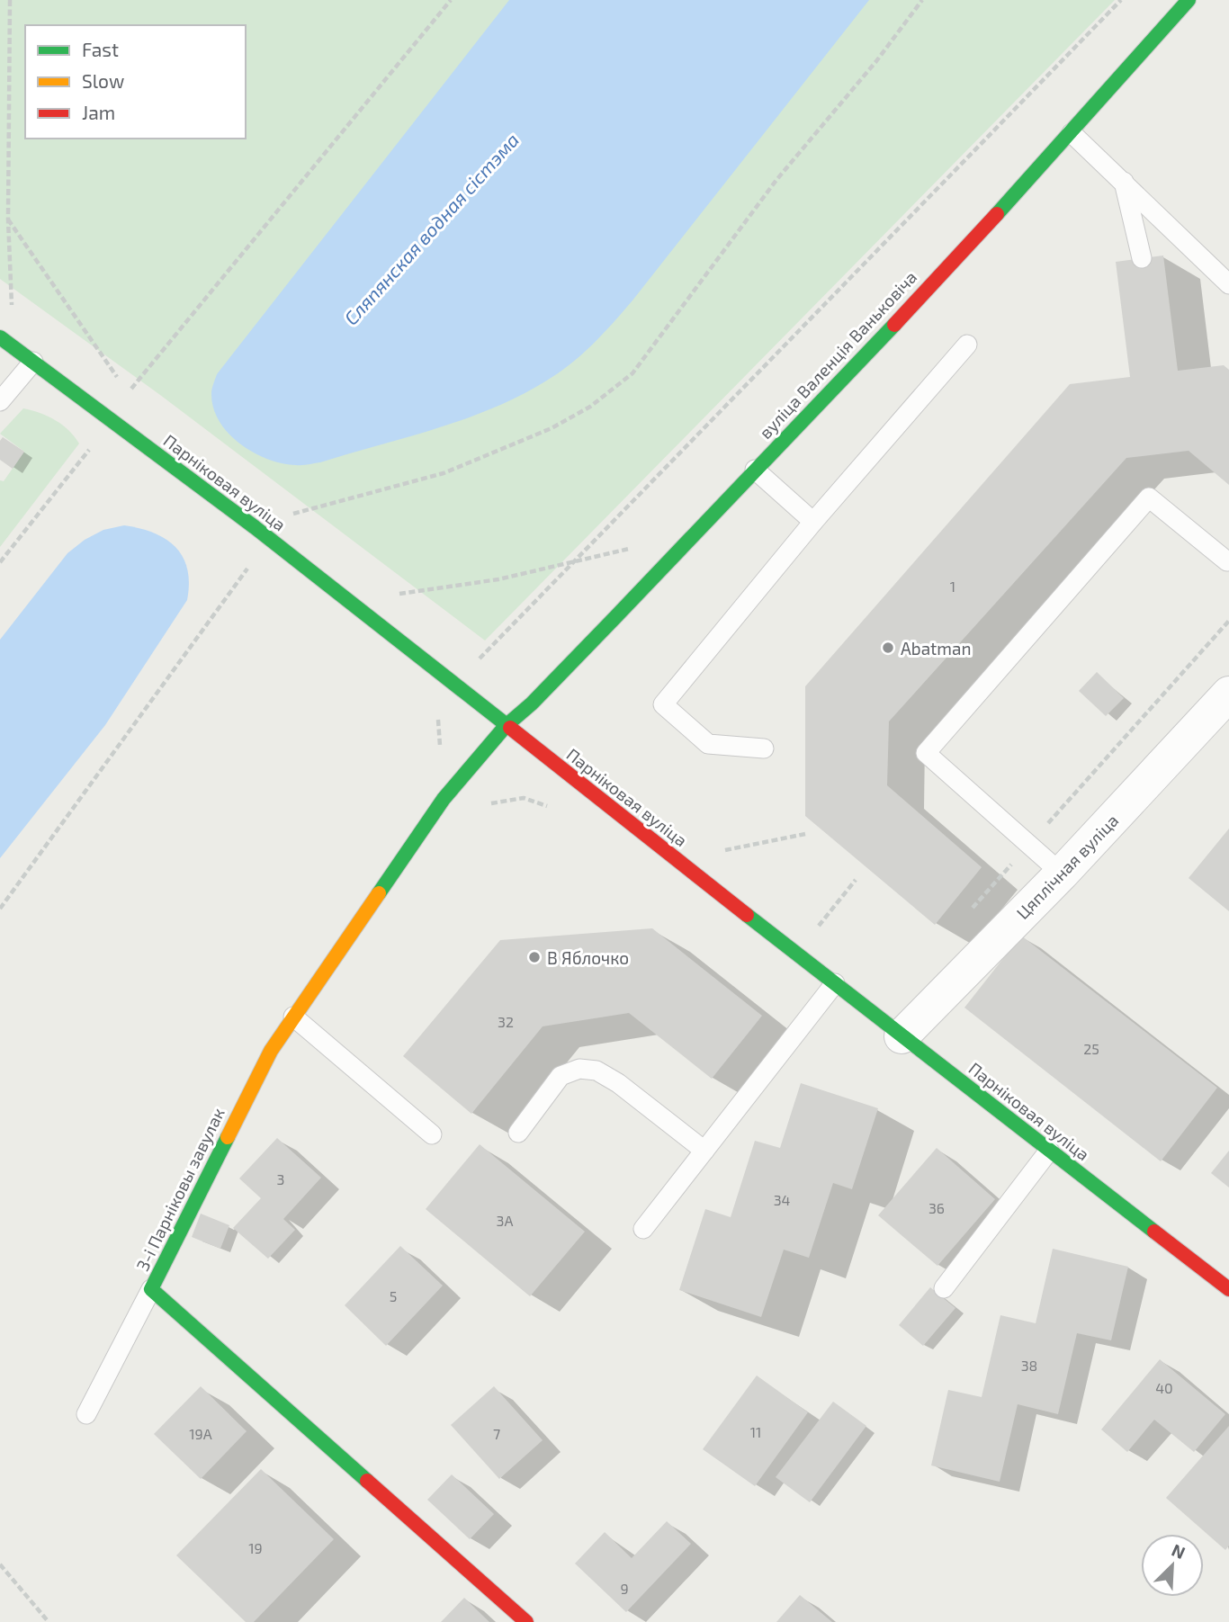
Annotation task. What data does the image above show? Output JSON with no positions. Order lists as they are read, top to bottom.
{
  "streets": {
    "street": [
      "вуліца Валенція Ваньковіча",
      "Парніковая вуліца",
      "Цяплічная вуліца",
      "3-і Парніковы завулак"
    ]
  },
  "crossings": [
    ["вуліца Валенція Ваньковіча", "Парніковая вуліца"],
    ["вуліца Валенція Ваньковіча", "3-і Парніковы завулак"],
    ["Парніковая вуліца", "Цяплічная вуліца"],
    ["Парніковая вуліца", "3-і Парніковы завулак"]
  ],
  "water": ["Сляпянская водная сістэма"],
  "places": ["Abatman", "В Яблочко"],
  "house_numbers": [
    "1",
    "32",
    "25",
    "3",
    "34",
    "36",
    "3А",
    "5",
    "38",
    "40",
    "11",
    "19А",
    "7",
    "19",
    "9"
  ],
  "legend": ["Fast", "Slow", "Jam"],
  "north": "top right"
}
